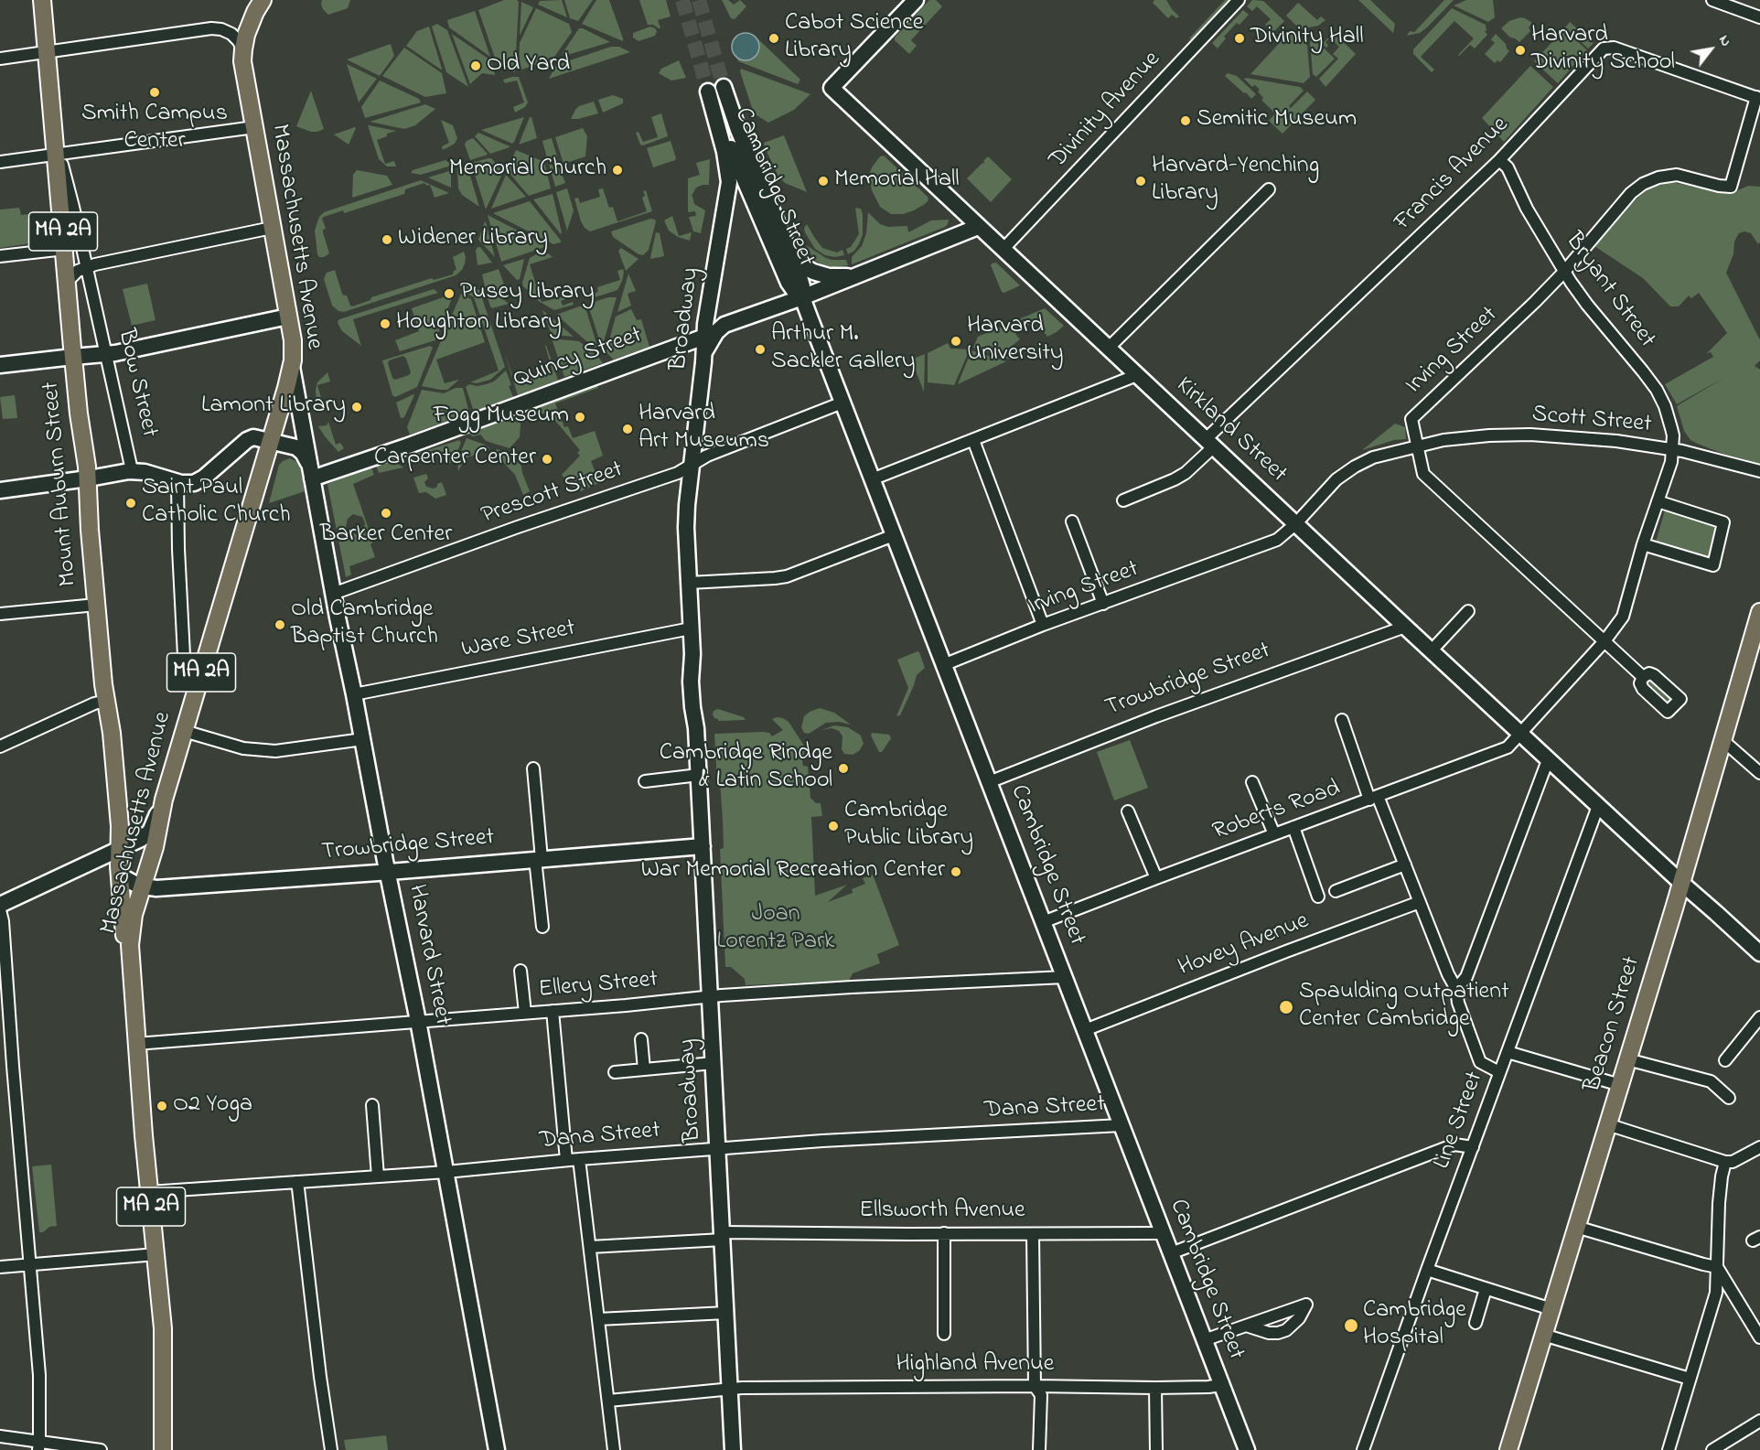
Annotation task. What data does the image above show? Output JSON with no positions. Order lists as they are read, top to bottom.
{
  "streets": {
    "main road": [
      "Cambridge Street",
      "MA 2A",
      "Massachusetts Avenue",
      "Broadway",
      "Quincy Street",
      "Bow Street",
      "Kirkland Street",
      "Mount Auburn Street",
      "Trowbridge Street",
      "Harvard Street",
      "Beacon Street"
    ],
    "street": [
      "Divinity Avenue",
      "Francis Avenue",
      "Bryant Street",
      "Irving Street",
      "Scott Street",
      "Prescott Street",
      "Ware Street",
      "Roberts Road",
      "Hovey Avenue",
      "Ellery Street",
      "Dana Street",
      "Line Street",
      "Ellsworth Avenue",
      "Highland Avenue"
    ]
  },
  "crossings": [
    ["Divinity Avenue", "Kirkland Street"],
    ["Francis Avenue", "Bryant Street"],
    ["Francis Avenue", "Irving Street"],
    ["Francis Avenue", "Kirkland Street"],
    ["Cambridge Street", "Broadway"],
    ["Cambridge Street", "Irving Street"],
    ["Cambridge Street", "Prescott Street"],
    ["Cambridge Street", "Trowbridge Street"],
    ["Cambridge Street", "Roberts Road"],
    ["Cambridge Street", "Hovey Avenue"],
    ["Cambridge Street", "Ellery Street"],
    ["Cambridge Street", "Dana Street"],
    ["Cambridge Street", "Ellsworth Avenue"],
    ["Cambridge Street", "Highland Avenue"],
    ["Massachusetts Avenue", "Bow Street"],
    ["Massachusetts Avenue", "Mount Auburn Street"],
    ["Massachusetts Avenue", "Trowbridge Street"],
    ["Massachusetts Avenue", "Harvard Street"],
    ["Massachusetts Avenue", "Ellery Street"],
    ["Massachusetts Avenue", "Dana Street"],
    ["Bryant Street", "Irving Street"],
    ["Bryant Street", "Scott Street"],
    ["Bryant Street", "Roberts Road"],
    ["Broadway", "Quincy Street"],
    ["Broadway", "Prescott Street"],
    ["Broadway", "Ware Street"],
    ["Broadway", "Trowbridge Street"],
    ["Broadway", "Ellery Street"],
    ["Broadway", "Dana Street"],
    ["Broadway", "Ellsworth Avenue"],
    ["Broadway", "Highland Avenue"],
    ["Irving Street", "Scott Street"],
    ["Irving Street", "Kirkland Street"],
    ["Quincy Street", "Harvard Street"],
    ["Bow Street", "Mount Auburn Street"],
    ["Bow Street", "Harvard Street"],
    ["Kirkland Street", "Trowbridge Street"],
    ["Kirkland Street", "Roberts Road"],
    ["Kirkland Street", "Beacon Street"],
    ["Kirkland Street", "Line Street"],
    ["Mount Auburn Street", "Trowbridge Street"],
    ["Prescott Street", "Harvard Street"],
    ["Ware Street", "Harvard Street"],
    ["Trowbridge Street", "Harvard Street"],
    ["Harvard Street", "Ellery Street"],
    ["Harvard Street", "Dana Street"]
  ],
  "parks": ["Joan Lorentz Park"],
  "places": [
    "Cabot Science Library",
    "Divinity Hall",
    "Harvard Divinity School",
    "Old Yard",
    "Smith Campus Center",
    "Semitic Museum",
    "Memorial Church",
    "Memorial Hall",
    "Harvard-Yenching Library",
    "Widener Library",
    "Pusey Library",
    "Houghton Library",
    "Harvard University",
    "Arthur M. Sackler Gallery",
    "Lamont Library",
    "Fogg Museum",
    "Harvard Art Museums",
    "Carpenter Center",
    "Saint Paul Catholic Church",
    "Barker Center",
    "Old Cambridge Baptist Church",
    "Cambridge Rindge & Latin School",
    "Cambridge Public Library",
    "War Memorial Recreation Center",
    "Spaulding Outpatient Center Cambridge",
    "O2 Yoga",
    "Cambridge Hospital"
  ],
  "north": "top right"
}
